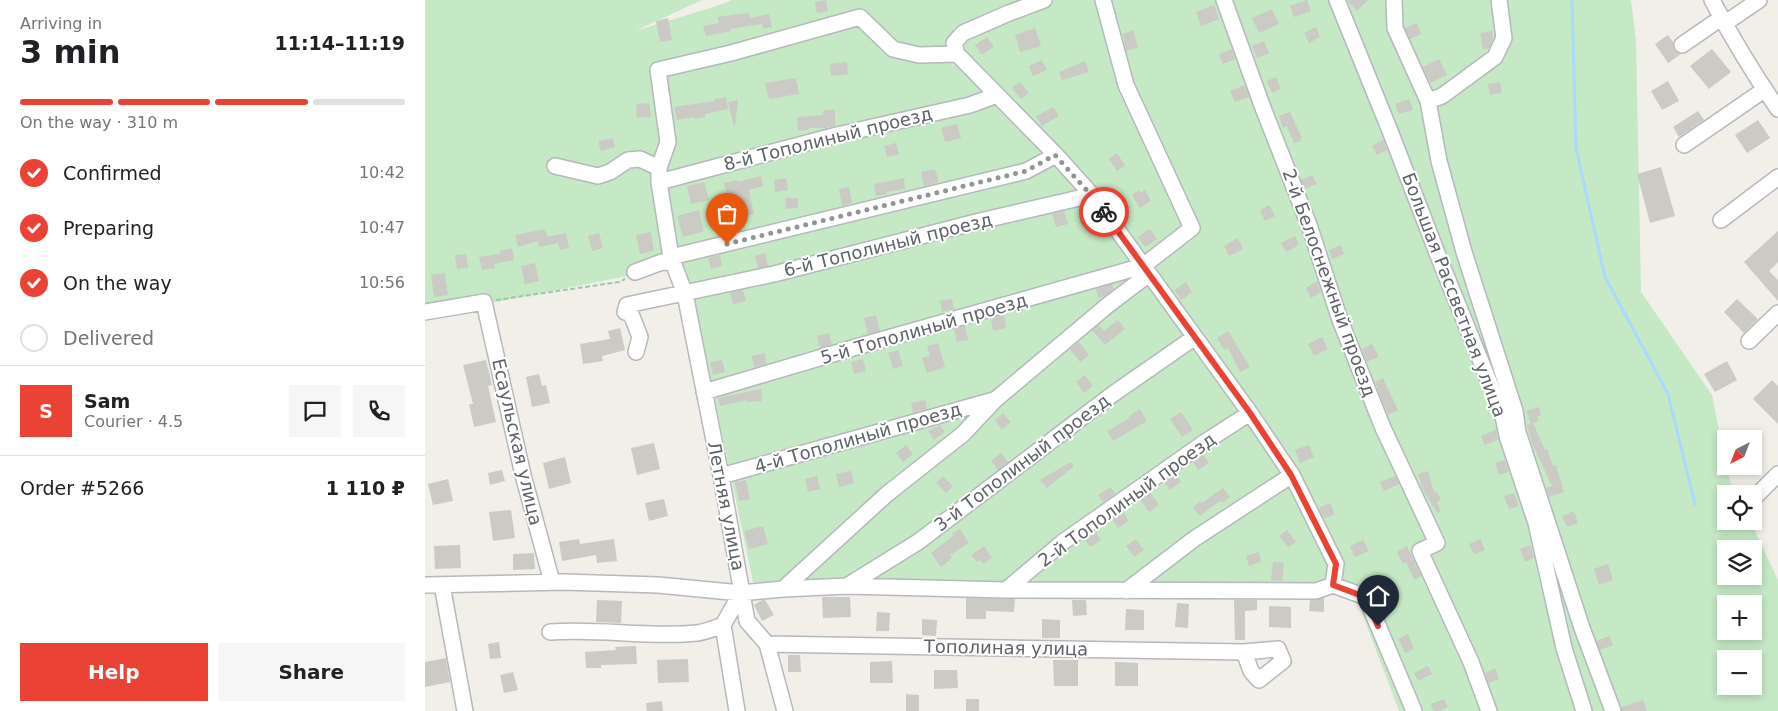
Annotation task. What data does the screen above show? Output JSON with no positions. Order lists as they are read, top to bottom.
{
  "streets": {
    "street": [
      "8-й Тополиный проезд",
      "6-й Тополиный проезд",
      "2-й Белоснежный проезд",
      "Большая Рассветная улица",
      "5-й Тополиный проезд",
      "4-й Тополиный проезд",
      "Есаульская улица",
      "3-й Тополиный проезд",
      "2-й Тополиный проезд",
      "Летняя улица",
      "Тополиная улица"
    ]
  },
  "crossings": [
    ["8-й Тополиный проезд", "Летняя улица"],
    ["6-й Тополиный проезд", "Летняя улица"],
    ["5-й Тополиный проезд", "Летняя улица"],
    ["4-й Тополиный проезд", "Летняя улица"],
    ["Летняя улица", "Тополиная улица"]
  ],
  "north": "bottom left",
  "page": {
    "heading": ["3 min", "Arriving in", "11:14–11:19"],
    "panel": [
      "Sam",
      "Courier · 4.5",
      "Order #5266",
      "1 110 ₽"
    ],
    "bar": "On the way · 310 m",
    "list": [
      ["Confirmed", "10:42"],
      ["Preparing", "10:47"],
      ["On the way", "10:56"],
      "Delivered"
    ],
    "round": "S",
    "map_buttons": ["+", "−"],
    "buttons": ["Help", "Share"]
  }
}
